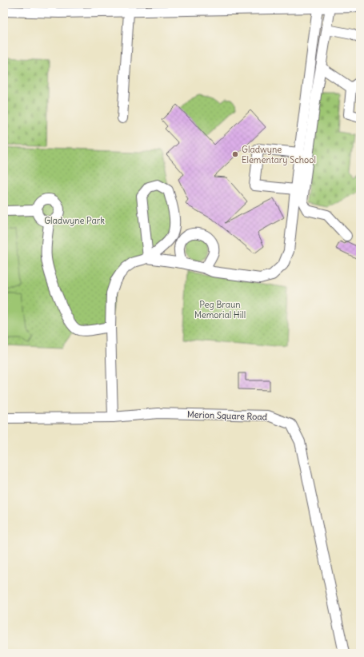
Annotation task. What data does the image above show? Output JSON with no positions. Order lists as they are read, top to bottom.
{
  "streets": {
    "street": ["Merion Square Road"]
  },
  "parks": ["Gladwyne Park", "Peg Braun Memorial Hill"],
  "places": ["Gladwyne Elementary School"]
}
